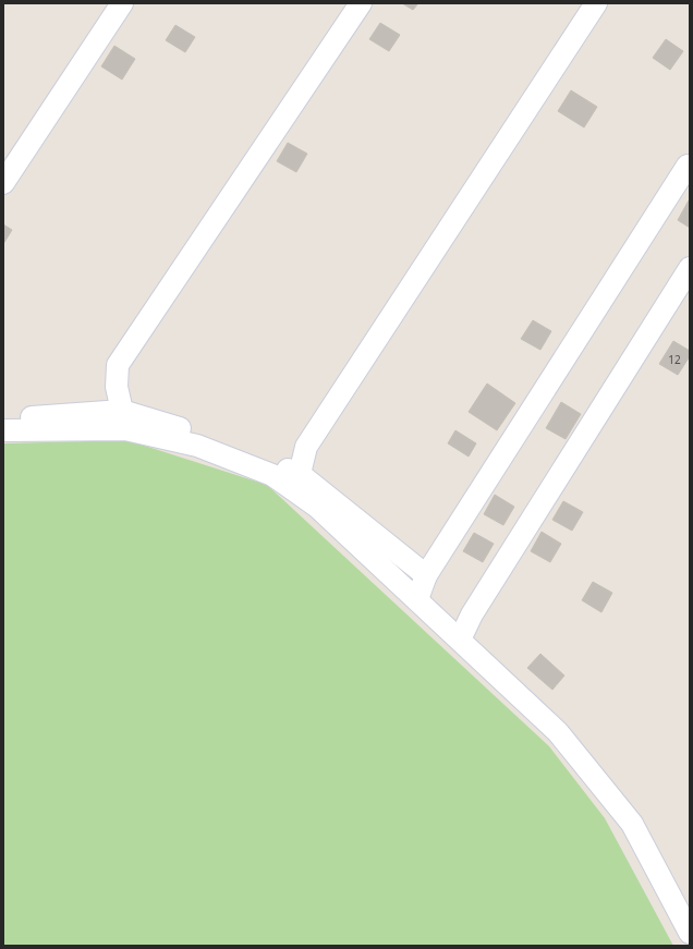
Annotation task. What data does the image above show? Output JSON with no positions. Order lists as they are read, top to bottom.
{
  "house_numbers": ["12"]
}
